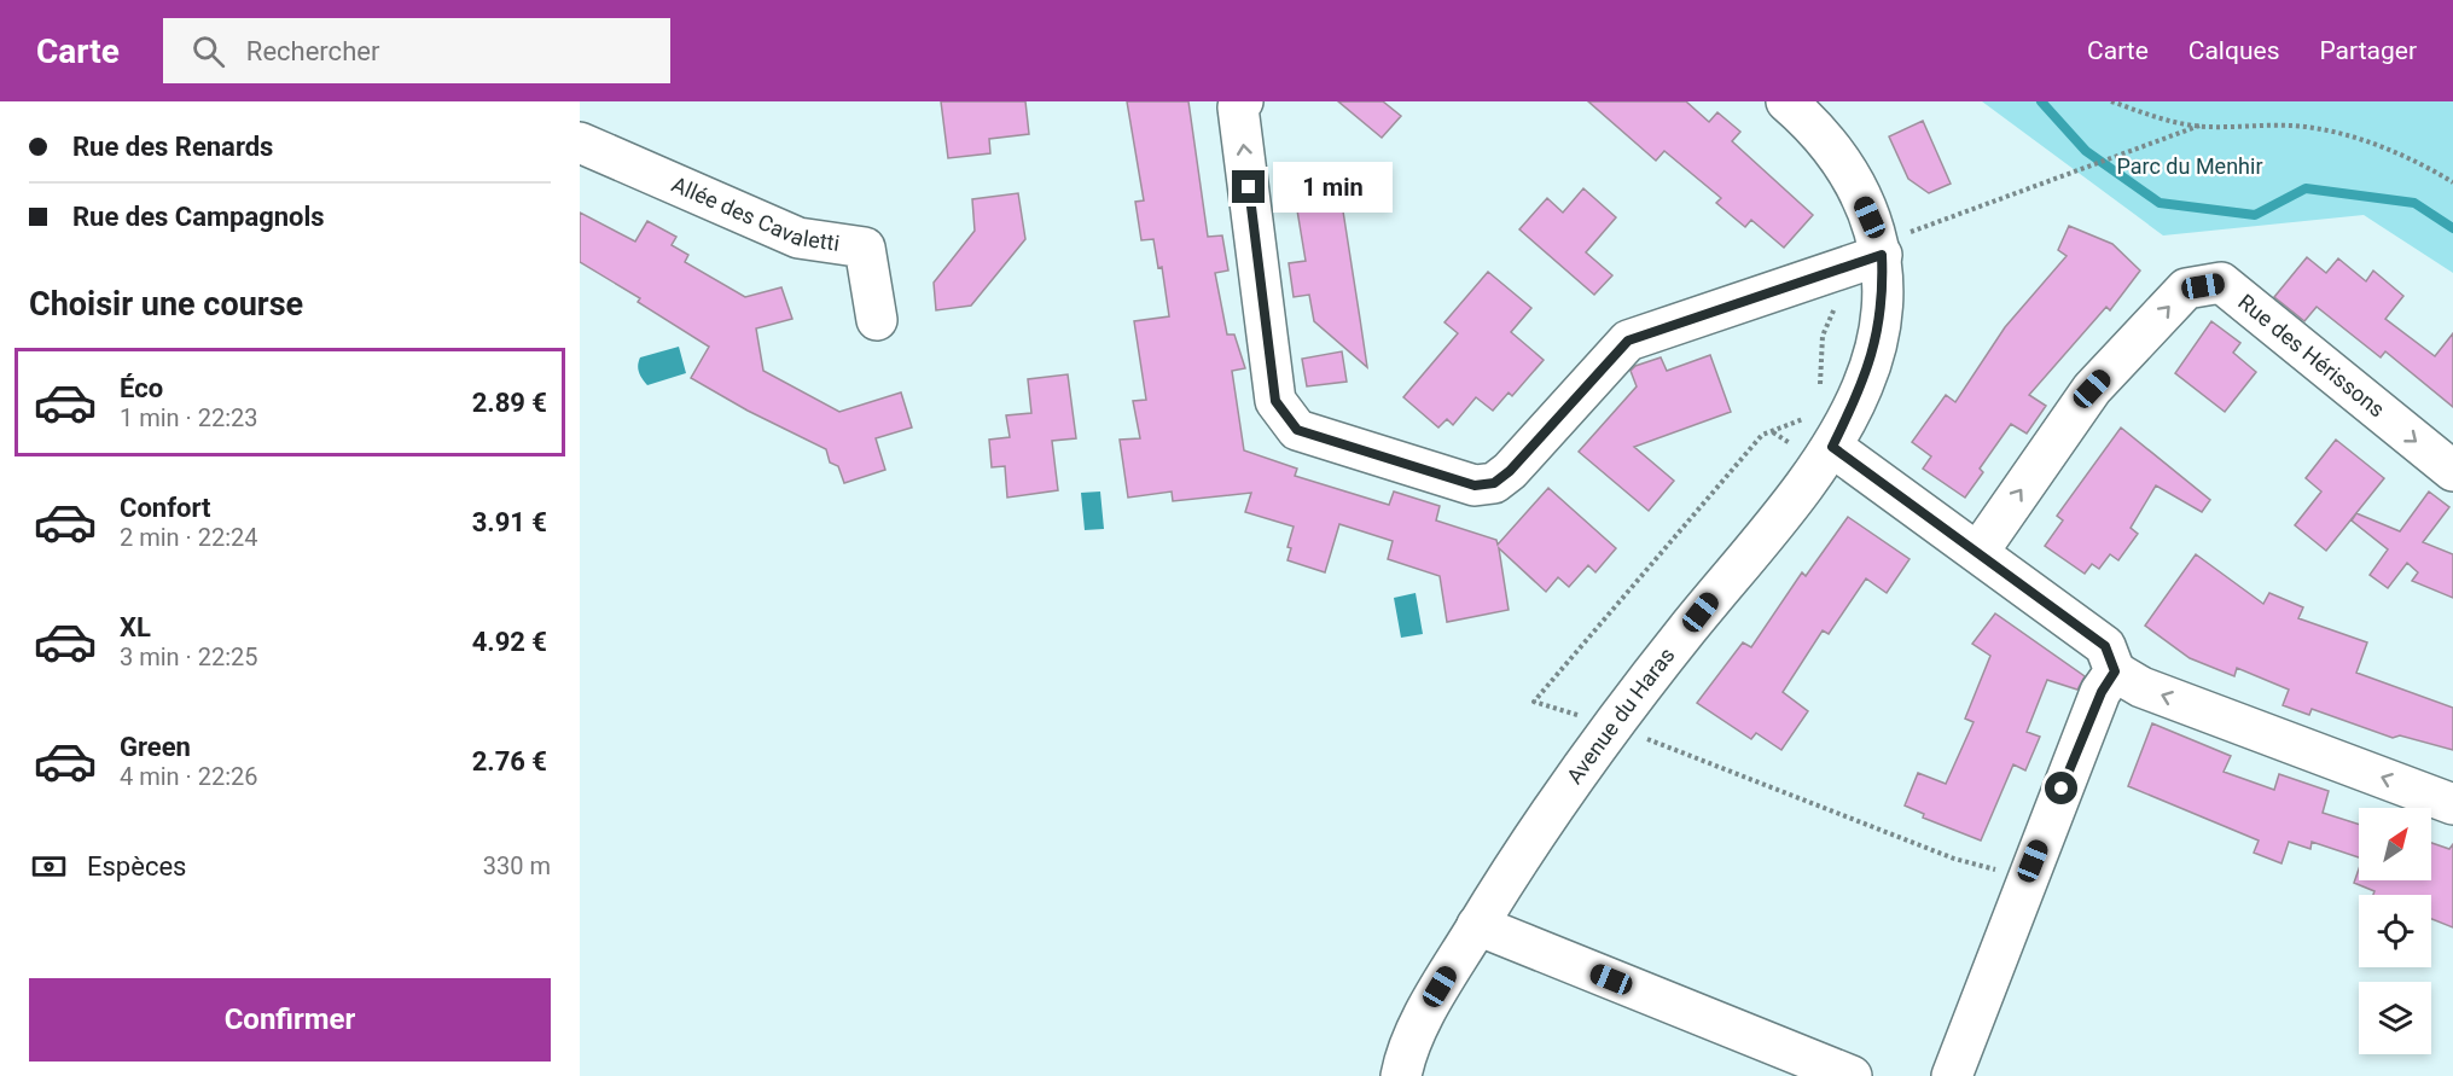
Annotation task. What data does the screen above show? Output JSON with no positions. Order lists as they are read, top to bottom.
{
  "streets": {
    "street": ["Allée des Cavaletti", "Rue des Hérissons", "Avenue du Haras"]
  },
  "parks": ["Parc du Menhir"],
  "north": "top right",
  "page": {
    "header": "Carte",
    "search": "Rechercher",
    "nav": ["Carte", "Calques", "Partager"],
    "banner": ["Rue des Renards", "Rue des Campagnols"],
    "bubble": "1 min",
    "heading": "Choisir une course",
    "list": [
      {
        "name": "Éco",
        "note": "1 min · 22:23",
        "value": "2.89 €"
      },
      {
        "name": "Confort",
        "note": "2 min · 22:24",
        "value": "3.91 €"
      },
      {
        "name": "XL",
        "note": "3 min · 22:25",
        "value": "4.92 €"
      },
      {
        "name": "Green",
        "note": "4 min · 22:26",
        "value": "2.76 €"
      }
    ],
    "pay": ["Espèces", "330 m"],
    "buttons": "Confirmer"
  }
}
